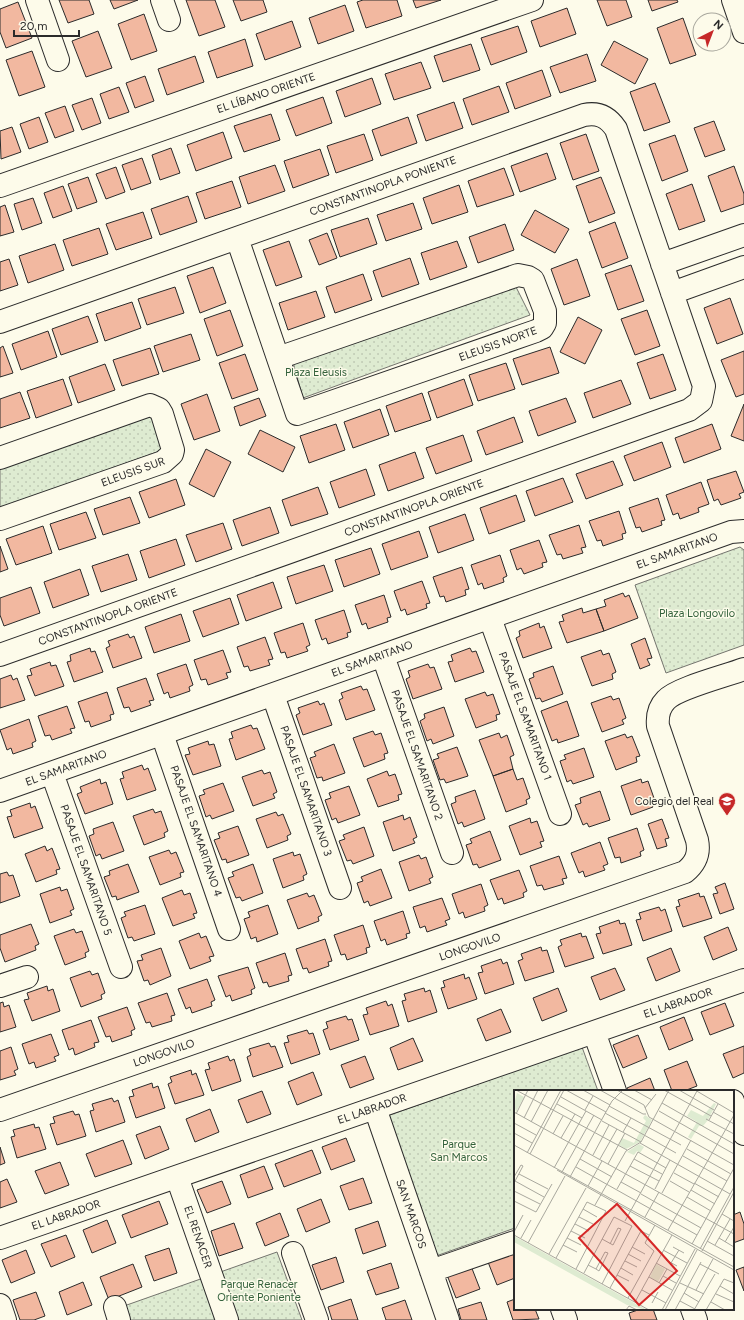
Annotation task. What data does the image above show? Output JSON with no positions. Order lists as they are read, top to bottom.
{
  "streets": {
    "street": [
      "EL LÍBANO ORIENTE",
      "CONSTANTINOPLA PONIENTE",
      "ELEUSIS NORTE",
      "ELEUSIS SUR",
      "CONSTANTINOPLA ORIENTE",
      "EL SAMARITANO",
      "PASAJE EL SAMARITANO 1",
      "PASAJE EL SAMARITANO 2",
      "PASAJE EL SAMARITANO 3",
      "PASAJE EL SAMARITANO 4",
      "PASAJE EL SAMARITANO 5",
      "LONGOVILO",
      "EL LABRADOR",
      "SAN MARCOS",
      "EL RENACER"
    ]
  },
  "crossings": [
    ["CONSTANTINOPLA PONIENTE", "ELEUSIS NORTE"],
    ["CONSTANTINOPLA PONIENTE", "CONSTANTINOPLA ORIENTE"],
    ["EL SAMARITANO", "PASAJE EL SAMARITANO 1"],
    ["EL SAMARITANO", "PASAJE EL SAMARITANO 2"],
    ["EL SAMARITANO", "PASAJE EL SAMARITANO 3"],
    ["EL SAMARITANO", "PASAJE EL SAMARITANO 4"],
    ["EL SAMARITANO", "PASAJE EL SAMARITANO 5"],
    ["EL LABRADOR", "SAN MARCOS"],
    ["EL LABRADOR", "EL RENACER"]
  ],
  "parks": [
    "Plaza Eleusis",
    "Plaza Longovilo",
    "Parque San Marcos",
    "Parque Renacer Oriente Poniente"
  ],
  "places": {
    "school or university": ["Colegio del Real"]
  },
  "scale_bar": "20 m",
  "north": "top right"
}
